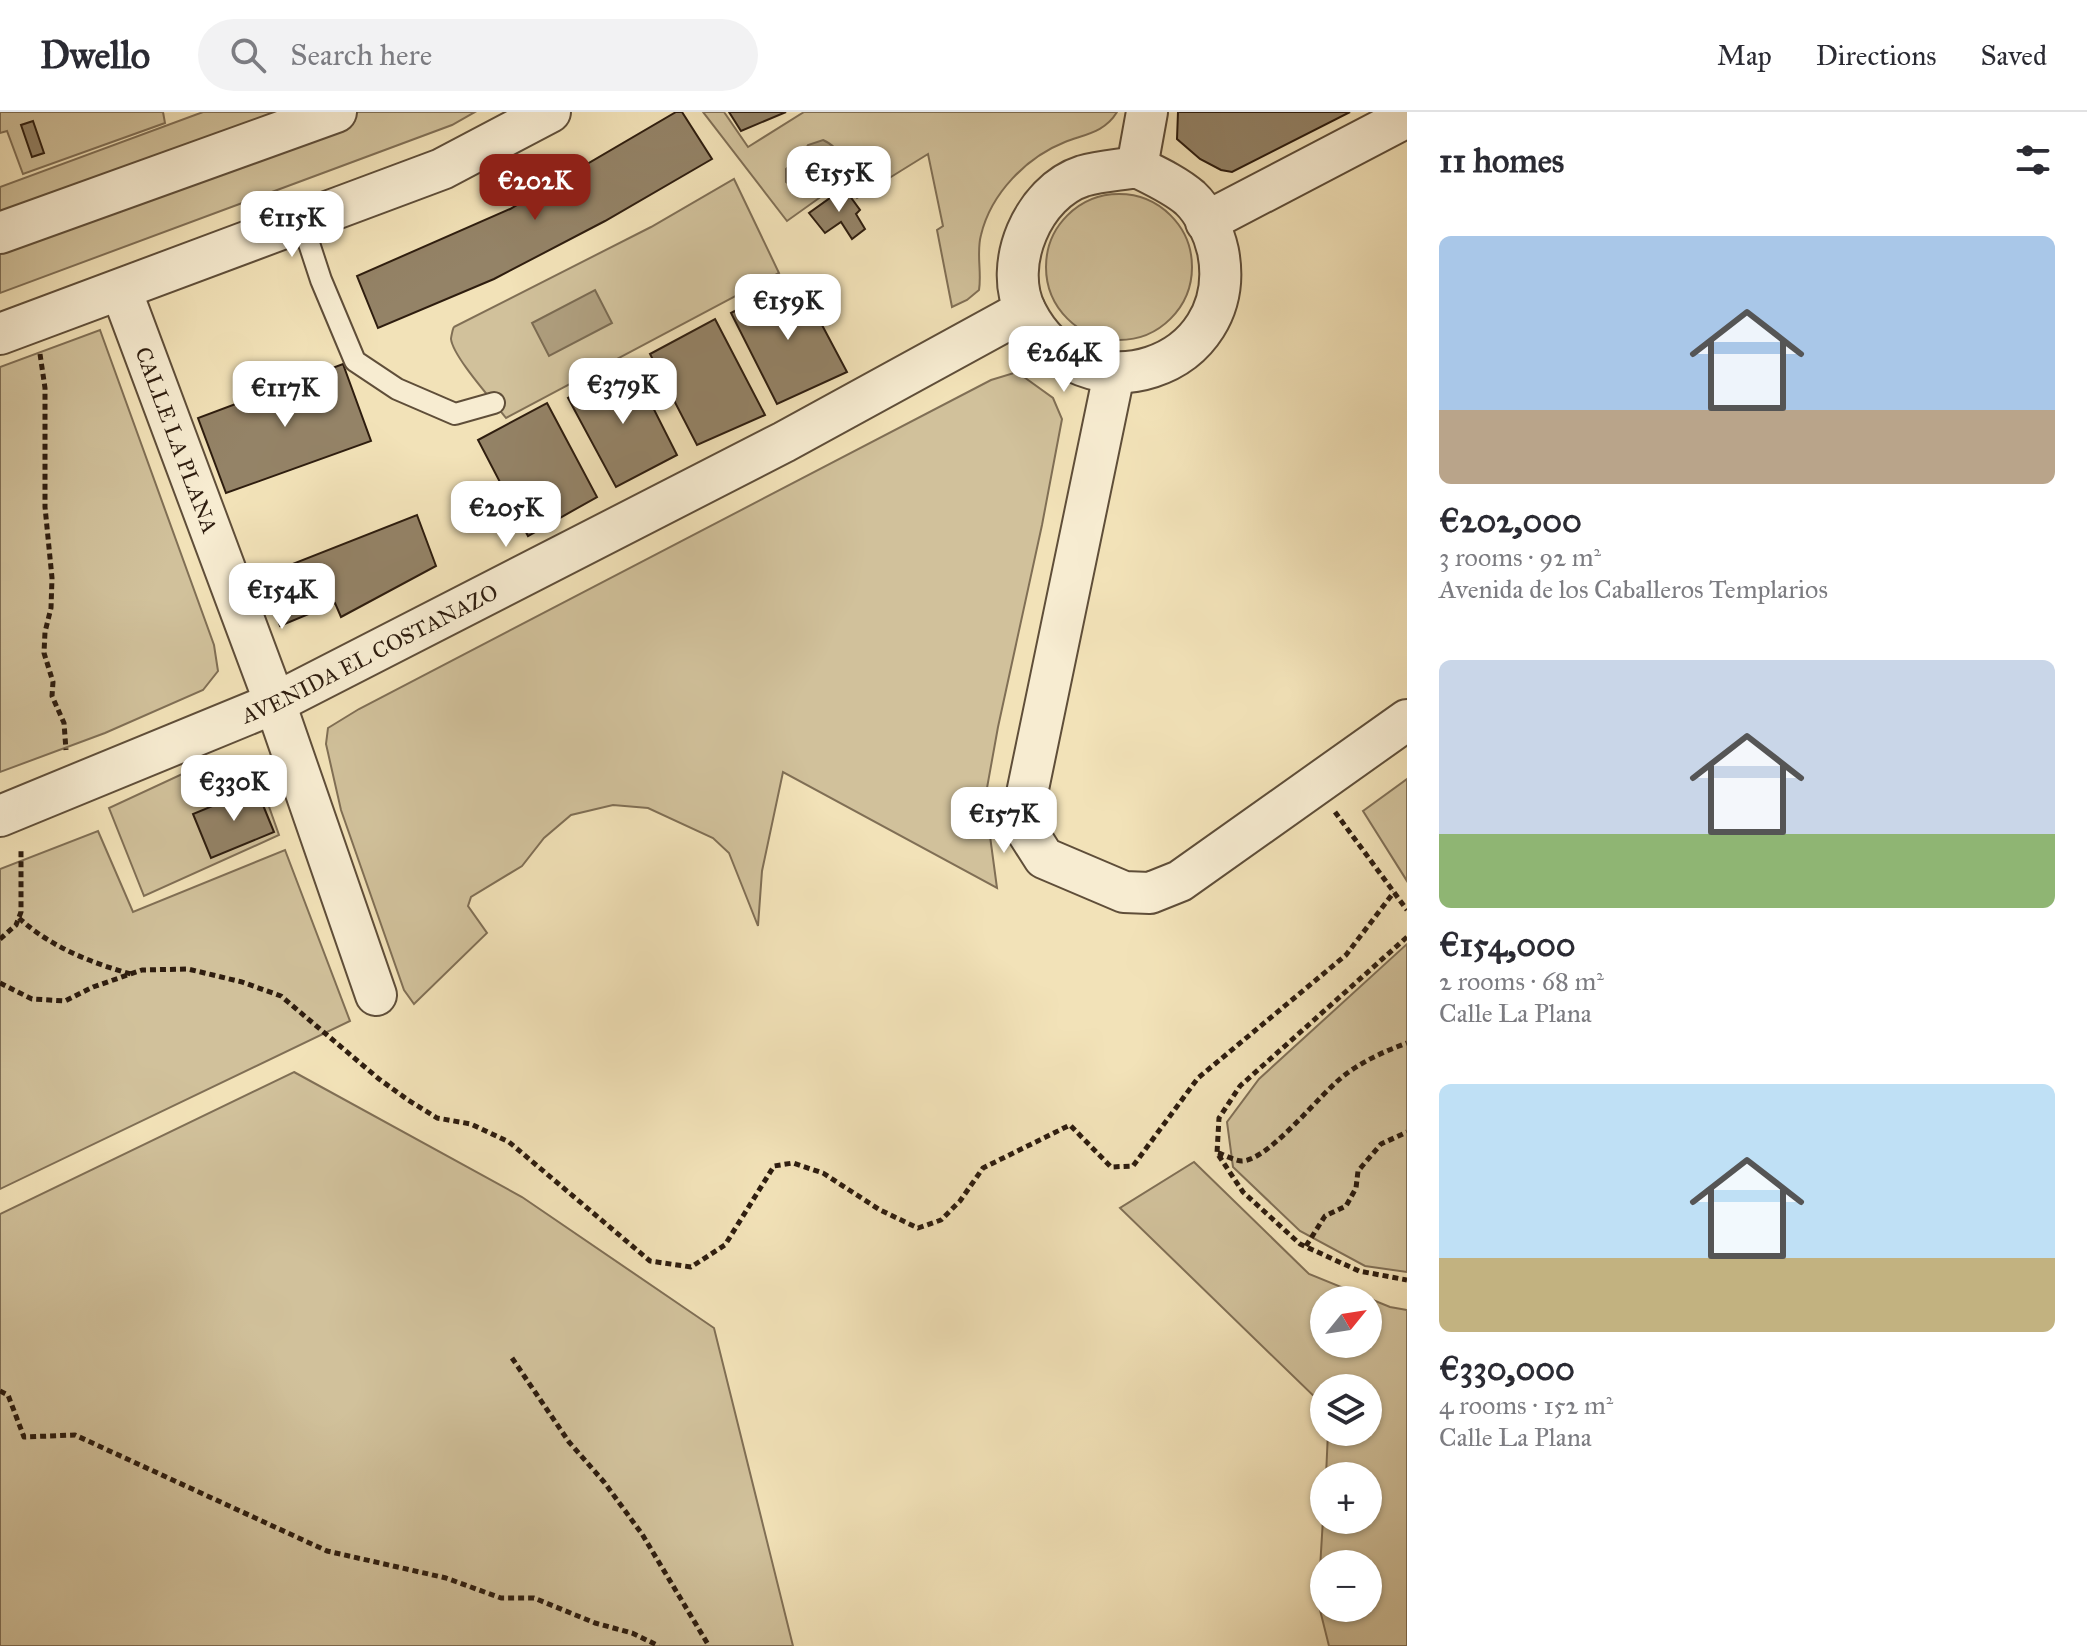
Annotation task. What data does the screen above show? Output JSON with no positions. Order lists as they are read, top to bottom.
{
  "streets": {
    "street": ["CALLE LA PLANA", "AVENIDA EL COSTANAZO"]
  },
  "crossings": [
    ["CALLE LA PLANA", "AVENIDA EL COSTANAZO"]
  ],
  "north": "top right",
  "page": {
    "header": "Dwello",
    "search": "Search here",
    "nav": ["Map", "Directions", "Saved"],
    "heading": "11 homes",
    "price": [
      "€155K",
      "€202K",
      "€115K",
      "€159K",
      "€264K",
      "€379K",
      "€117K",
      "€205K",
      "€154K",
      "€330K",
      "€157K"
    ],
    "list": [
      {
        "name": "€202,000",
        "note": "3 rooms · 92 m² · Avenida de los Caballeros Templarios"
      },
      {
        "name": "€154,000",
        "note": "2 rooms · 68 m² · Calle La Plana"
      },
      {
        "name": "€330,000",
        "note": "4 rooms · 152 m² · Calle La Plana"
      }
    ],
    "map_buttons": ["+", "−"]
  }
}
